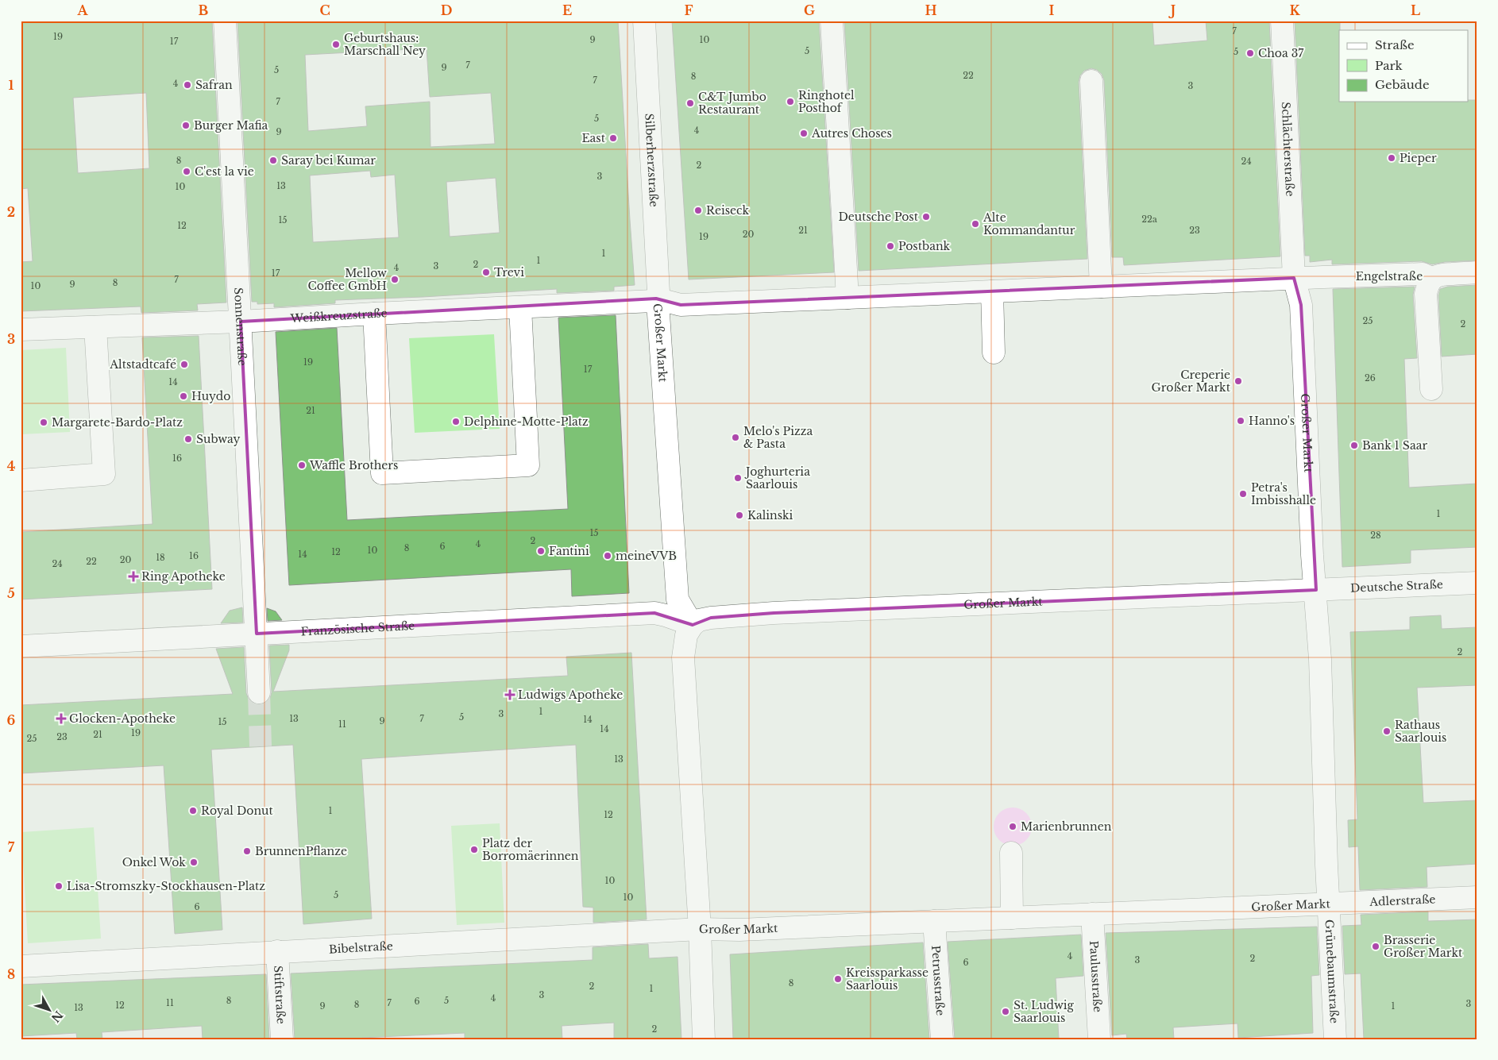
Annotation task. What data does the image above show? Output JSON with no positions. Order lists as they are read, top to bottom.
{
  "streets": {
    "street": [
      "Schlächterstraße",
      "Silberherzstraße",
      "Engelstraße",
      "Weißkreuzstraße",
      "Sonnenstraße",
      "Großer Markt",
      "Deutsche Straße",
      "Französische Straße",
      "Adlerstraße",
      "Bibelstraße",
      "Grünebaumstraße",
      "Paulusstraße",
      "Petrusstraße",
      "Stiftstraße"
    ]
  },
  "crossings": [
    ["Schlächterstraße", "Großer Markt"],
    ["Silberherzstraße", "Weißkreuzstraße"],
    ["Silberherzstraße", "Großer Markt"],
    ["Engelstraße", "Großer Markt"],
    ["Weißkreuzstraße", "Sonnenstraße"],
    ["Weißkreuzstraße", "Großer Markt"],
    ["Sonnenstraße", "Französische Straße"],
    ["Großer Markt", "Deutsche Straße"],
    ["Großer Markt", "Französische Straße"],
    ["Großer Markt", "Adlerstraße"],
    ["Großer Markt", "Bibelstraße"],
    ["Großer Markt", "Grünebaumstraße"],
    ["Großer Markt", "Paulusstraße"],
    ["Großer Markt", "Petrusstraße"],
    ["Adlerstraße", "Grünebaumstraße"],
    ["Bibelstraße", "Stiftstraße"]
  ],
  "places": {
    "other": [
      "Geburtshaus: Marschall Ney",
      "Choa 37",
      "Safran",
      "Ringhotel Posthof",
      "C&T Jumbo Restaurant",
      "Burger Mafia",
      "Autres Choses",
      "East",
      "Pieper",
      "Saray bei Kumar",
      "C'est la vie",
      "Reiseck",
      "Deutsche Post",
      "Alte Kommandantur",
      "Postbank",
      "Trevi",
      "Mellow Coffee GmbH",
      "Altstadtcafé",
      "Creperie Großer Markt",
      "Huydo",
      "Hanno's",
      "Delphine-Motte-Platz",
      "Margarete-Bardo-Platz",
      "Melo's Pizza & Pasta",
      "Subway",
      "Bank 1 Saar",
      "Waffle Brothers",
      "Joghurteria Saarlouis",
      "Petra's Imbisshalle",
      "Kalinski",
      "Fantini",
      "meineVVB",
      "Rathaus Saarlouis",
      "Royal Donut",
      "Marienbrunnen",
      "Platz der Borromäerinnen",
      "BrunnenPflanze",
      "Onkel Wok",
      "Lisa-Stromszky-Stockhausen-Platz",
      "Brasserie Großer Markt",
      "Kreissparkasse Saarlouis",
      "St. Ludwig Saarlouis"
    ],
    "health": ["Ring Apotheke", "Ludwigs Apotheke", "Glocken-Apotheke"]
  },
  "house_numbers": [
    "7",
    "19",
    "9",
    "10",
    "17",
    "5",
    "5",
    "7",
    "9",
    "5",
    "22",
    "8",
    "7",
    "4",
    "3",
    "7",
    "5",
    "4",
    "9",
    "8",
    "24",
    "2",
    "3",
    "13",
    "10",
    "22a",
    "15",
    "12",
    "21",
    "23",
    "20",
    "19",
    "1",
    "1",
    "2",
    "3",
    "4",
    "17",
    "7",
    "8",
    "9",
    "10",
    "25",
    "2",
    "19",
    "17",
    "26",
    "14",
    "21",
    "16",
    "1",
    "15",
    "28",
    "2",
    "4",
    "6",
    "8",
    "10",
    "12",
    "14",
    "16",
    "18",
    "20",
    "22",
    "24",
    "2",
    "1",
    "3",
    "5",
    "13",
    "7",
    "14",
    "9",
    "15",
    "11",
    "14",
    "19",
    "21",
    "23",
    "25",
    "13",
    "1",
    "12",
    "10",
    "5",
    "10",
    "6",
    "4",
    "2",
    "3",
    "6",
    "8",
    "2",
    "1",
    "3",
    "4",
    "8",
    "5",
    "6",
    "11",
    "7",
    "3",
    "8",
    "12",
    "9",
    "1",
    "13",
    "2"
  ],
  "legend": ["Straße", "Park", "Gebäude"],
  "north": "bottom right",
  "grid": {
    "columns": [
      "A",
      "B",
      "C",
      "D",
      "E",
      "F",
      "G",
      "H",
      "I",
      "J",
      "K",
      "L"
    ],
    "rows": [
      "1",
      "2",
      "3",
      "4",
      "5",
      "6",
      "7",
      "8"
    ]
  }
}
